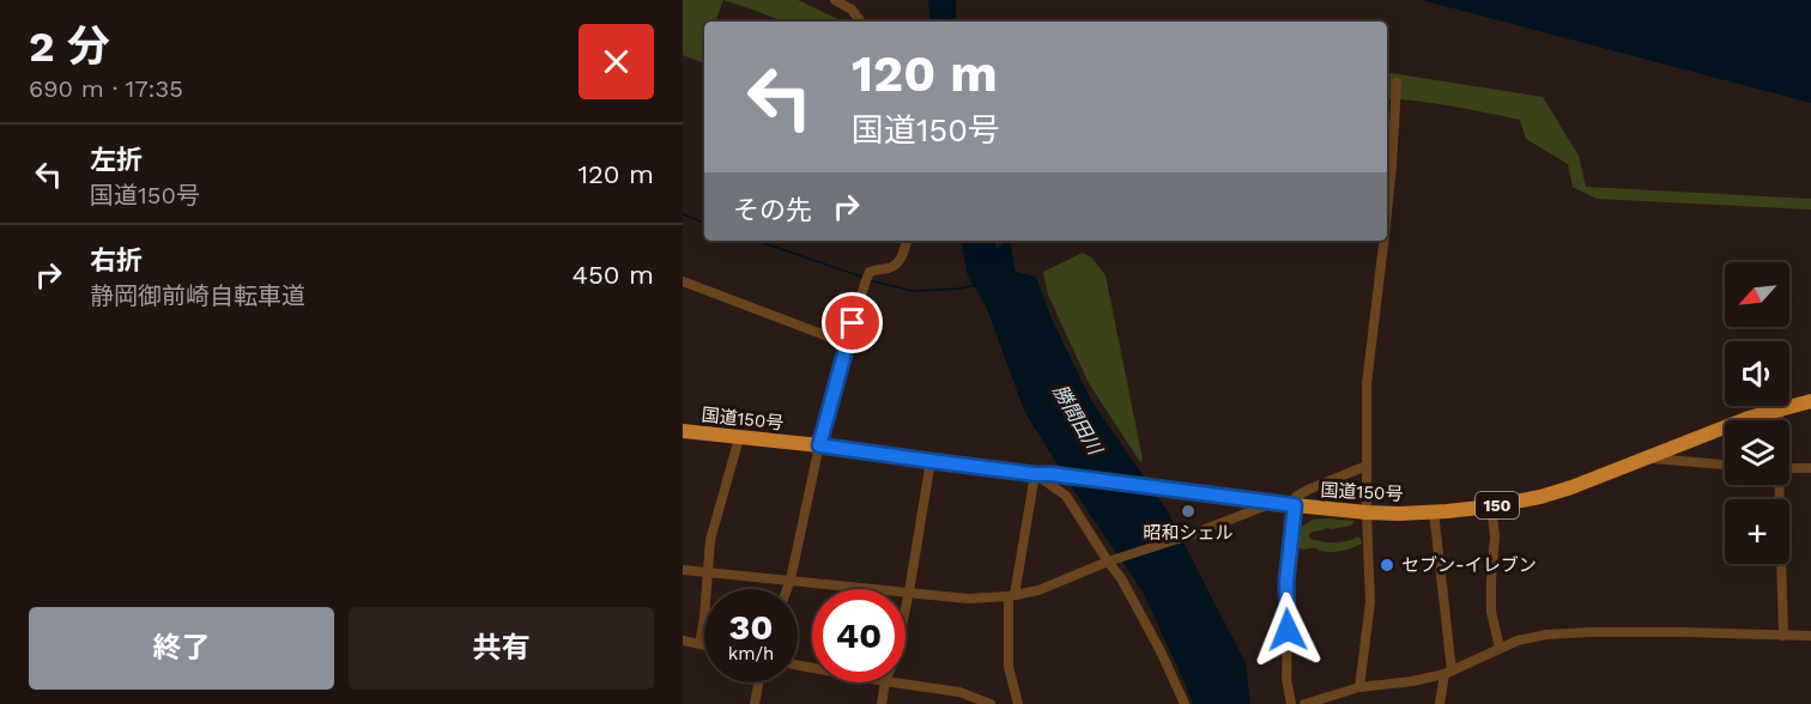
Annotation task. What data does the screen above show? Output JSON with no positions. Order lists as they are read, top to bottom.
{
  "streets": {
    "highway": ["国道150号", "150"]
  },
  "water": ["勝間田川"],
  "places": ["昭和シェル", "セブン-イレブン"],
  "north": "bottom left",
  "page": {
    "heading": ["2 分", "690 m · 17:35"],
    "turn": ["120 m", "国道150号"],
    "list": [
      {
        "name": "左折",
        "note": "国道150号",
        "value": "120 m"
      },
      {
        "name": "右折",
        "note": "静岡御前崎自転車道",
        "value": "450 m"
      }
    ],
    "then": "その先",
    "map_buttons": "+",
    "speed": "30 km/h",
    "limit": "40",
    "buttons": ["終了", "共有"]
  }
}
